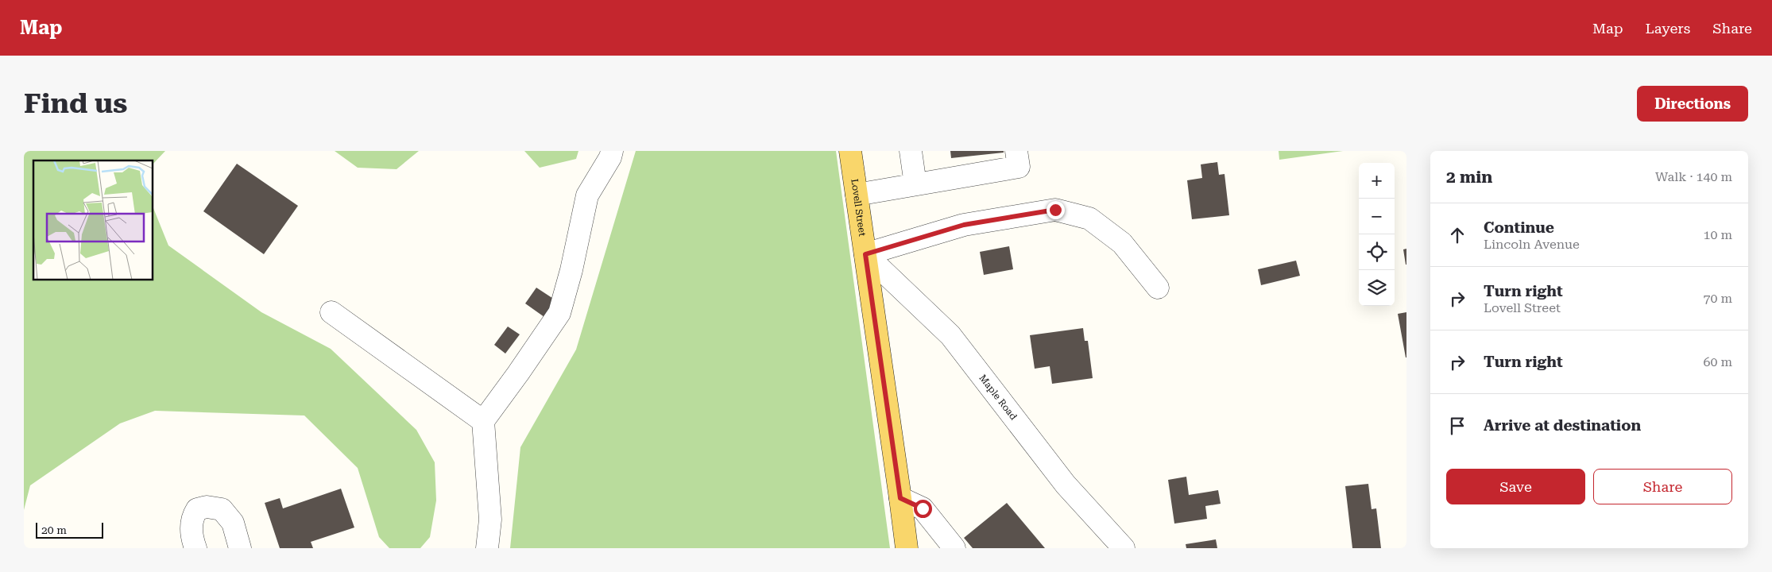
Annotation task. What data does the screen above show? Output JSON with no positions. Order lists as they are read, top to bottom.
{
  "streets": {
    "main road": ["Lovell Street"],
    "street": ["Maple Road"]
  },
  "crossings": [
    ["Lovell Street", "Maple Road"]
  ],
  "scale_bar": "20 m",
  "page": {
    "header": "Map",
    "nav": ["Map", "Layers", "Share"],
    "buttons": [
      "Directions",
      ["Save", "Share"]
    ],
    "title": "Find us",
    "heading": ["2 min", "Walk · 140 m"],
    "map_buttons": ["+", "−"],
    "list": [
      ["Continue", "Lincoln Avenue", "10 m"],
      ["Turn right", "Lovell Street", "70 m"],
      ["Turn right", "60 m"],
      "Arrive at destination"
    ],
    "scale": "20 m"
  }
}
